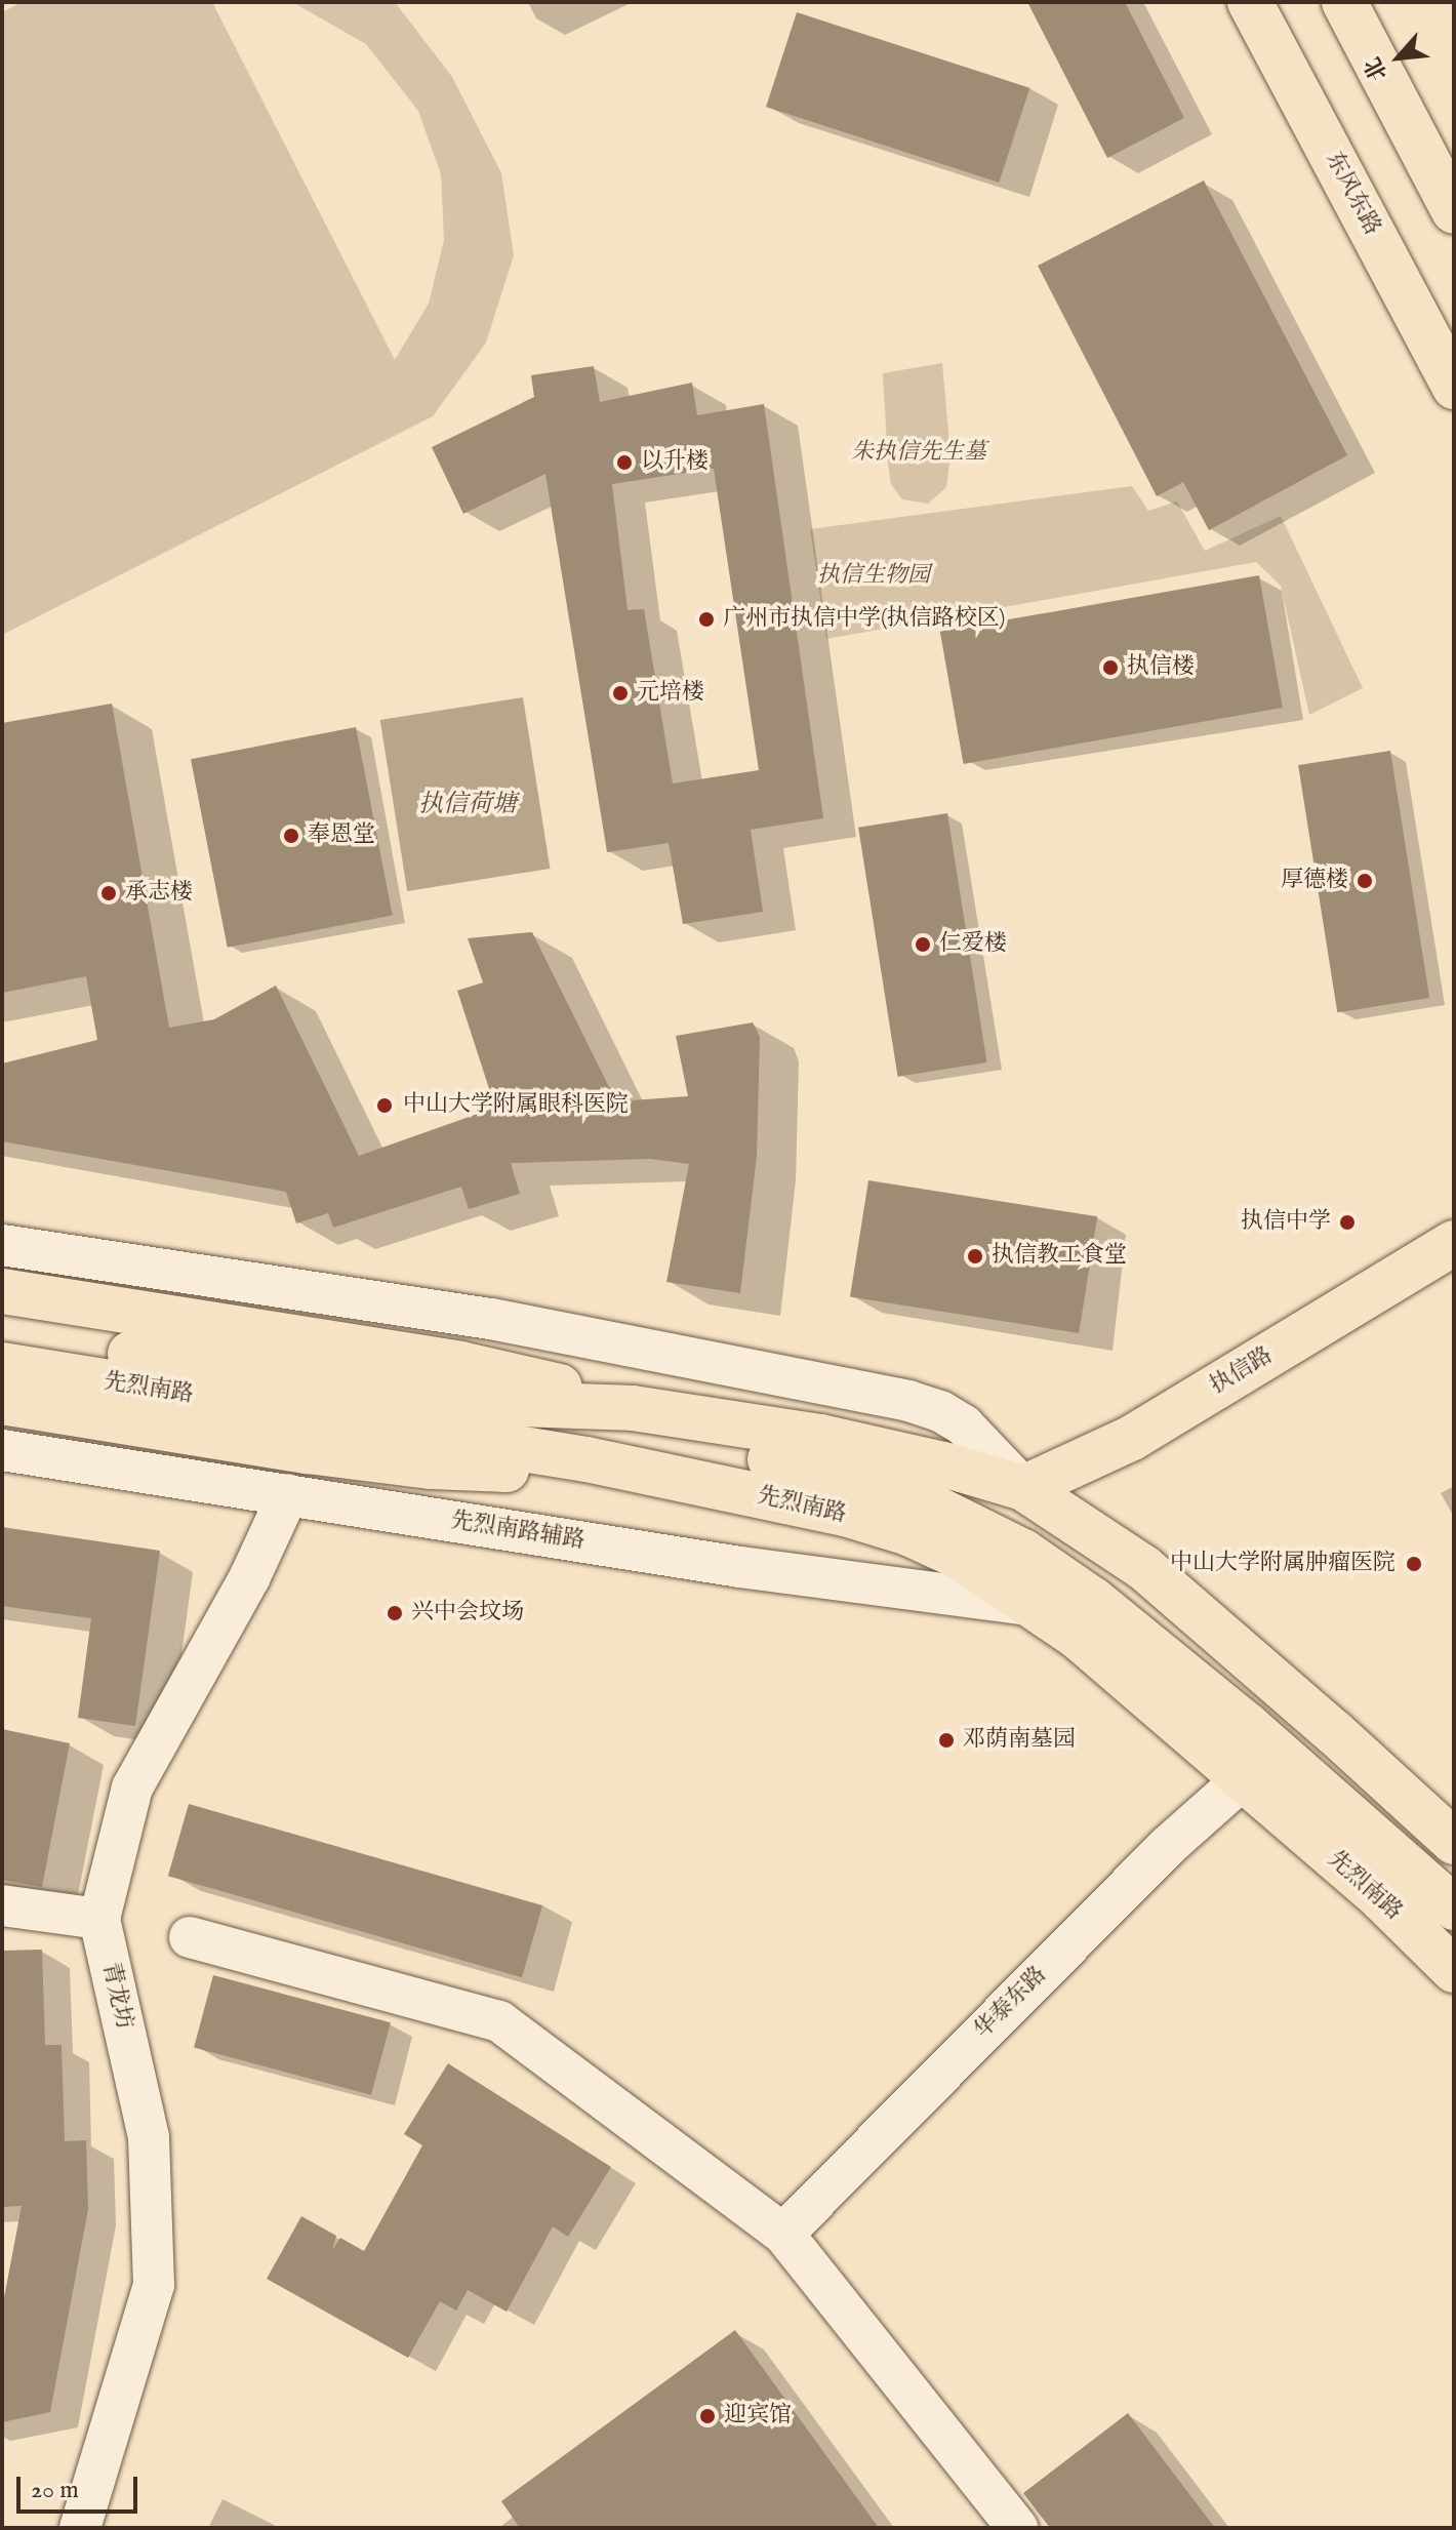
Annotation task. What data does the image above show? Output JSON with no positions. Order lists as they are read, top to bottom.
{
  "streets": {
    "main road": ["东风东路", "执信路", "先烈南路"],
    "street": ["先烈南路辅路", "青龙坊", "华泰东路"]
  },
  "crossings": [
    ["执信路", "先烈南路"],
    ["先烈南路", "先烈南路辅路"],
    ["先烈南路", "华泰东路"],
    ["先烈南路辅路", "青龙坊"]
  ],
  "water": ["执信荷塘"],
  "parks": ["朱执信先生墓", "执信生物园"],
  "places": [
    "以升楼",
    "广州市执信中学(执信路校区)",
    "执信楼",
    "元培楼",
    "奉恩堂",
    "厚德楼",
    "承志楼",
    "仁爱楼",
    "中山大学附属眼科医院",
    "执信中学",
    "执信教工食堂",
    "中山大学附属肿瘤医院",
    "兴中会坟场",
    "邓荫南墓园",
    "迎宾馆"
  ],
  "scale_bar": "20 m",
  "north": "bottom left"
}
